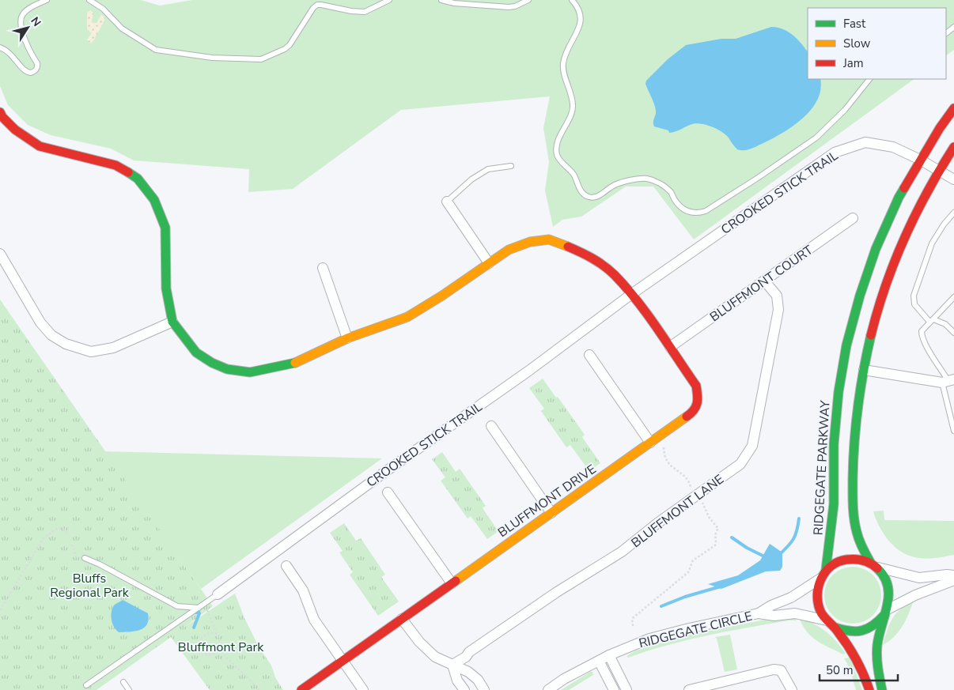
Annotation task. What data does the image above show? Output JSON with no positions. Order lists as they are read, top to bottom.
{
  "streets": {
    "street": [
      "CROOKED STICK TRAIL",
      "BLUFFMONT COURT",
      "RIDGEGATE PARKWAY",
      "BLUFFMONT DRIVE",
      "BLUFFMONT LANE",
      "RIDGEGATE CIRCLE"
    ]
  },
  "crossings": [
    ["CROOKED STICK TRAIL", "RIDGEGATE PARKWAY"],
    ["CROOKED STICK TRAIL", "BLUFFMONT DRIVE"],
    ["BLUFFMONT COURT", "BLUFFMONT DRIVE"],
    ["BLUFFMONT COURT", "BLUFFMONT LANE"],
    ["RIDGEGATE PARKWAY", "RIDGEGATE CIRCLE"]
  ],
  "parks": ["Bluffs Regional Park", "Bluffmont Park"],
  "legend": ["Fast", "Slow", "Jam"],
  "scale_bar": "50 m",
  "north": "top right"
}
